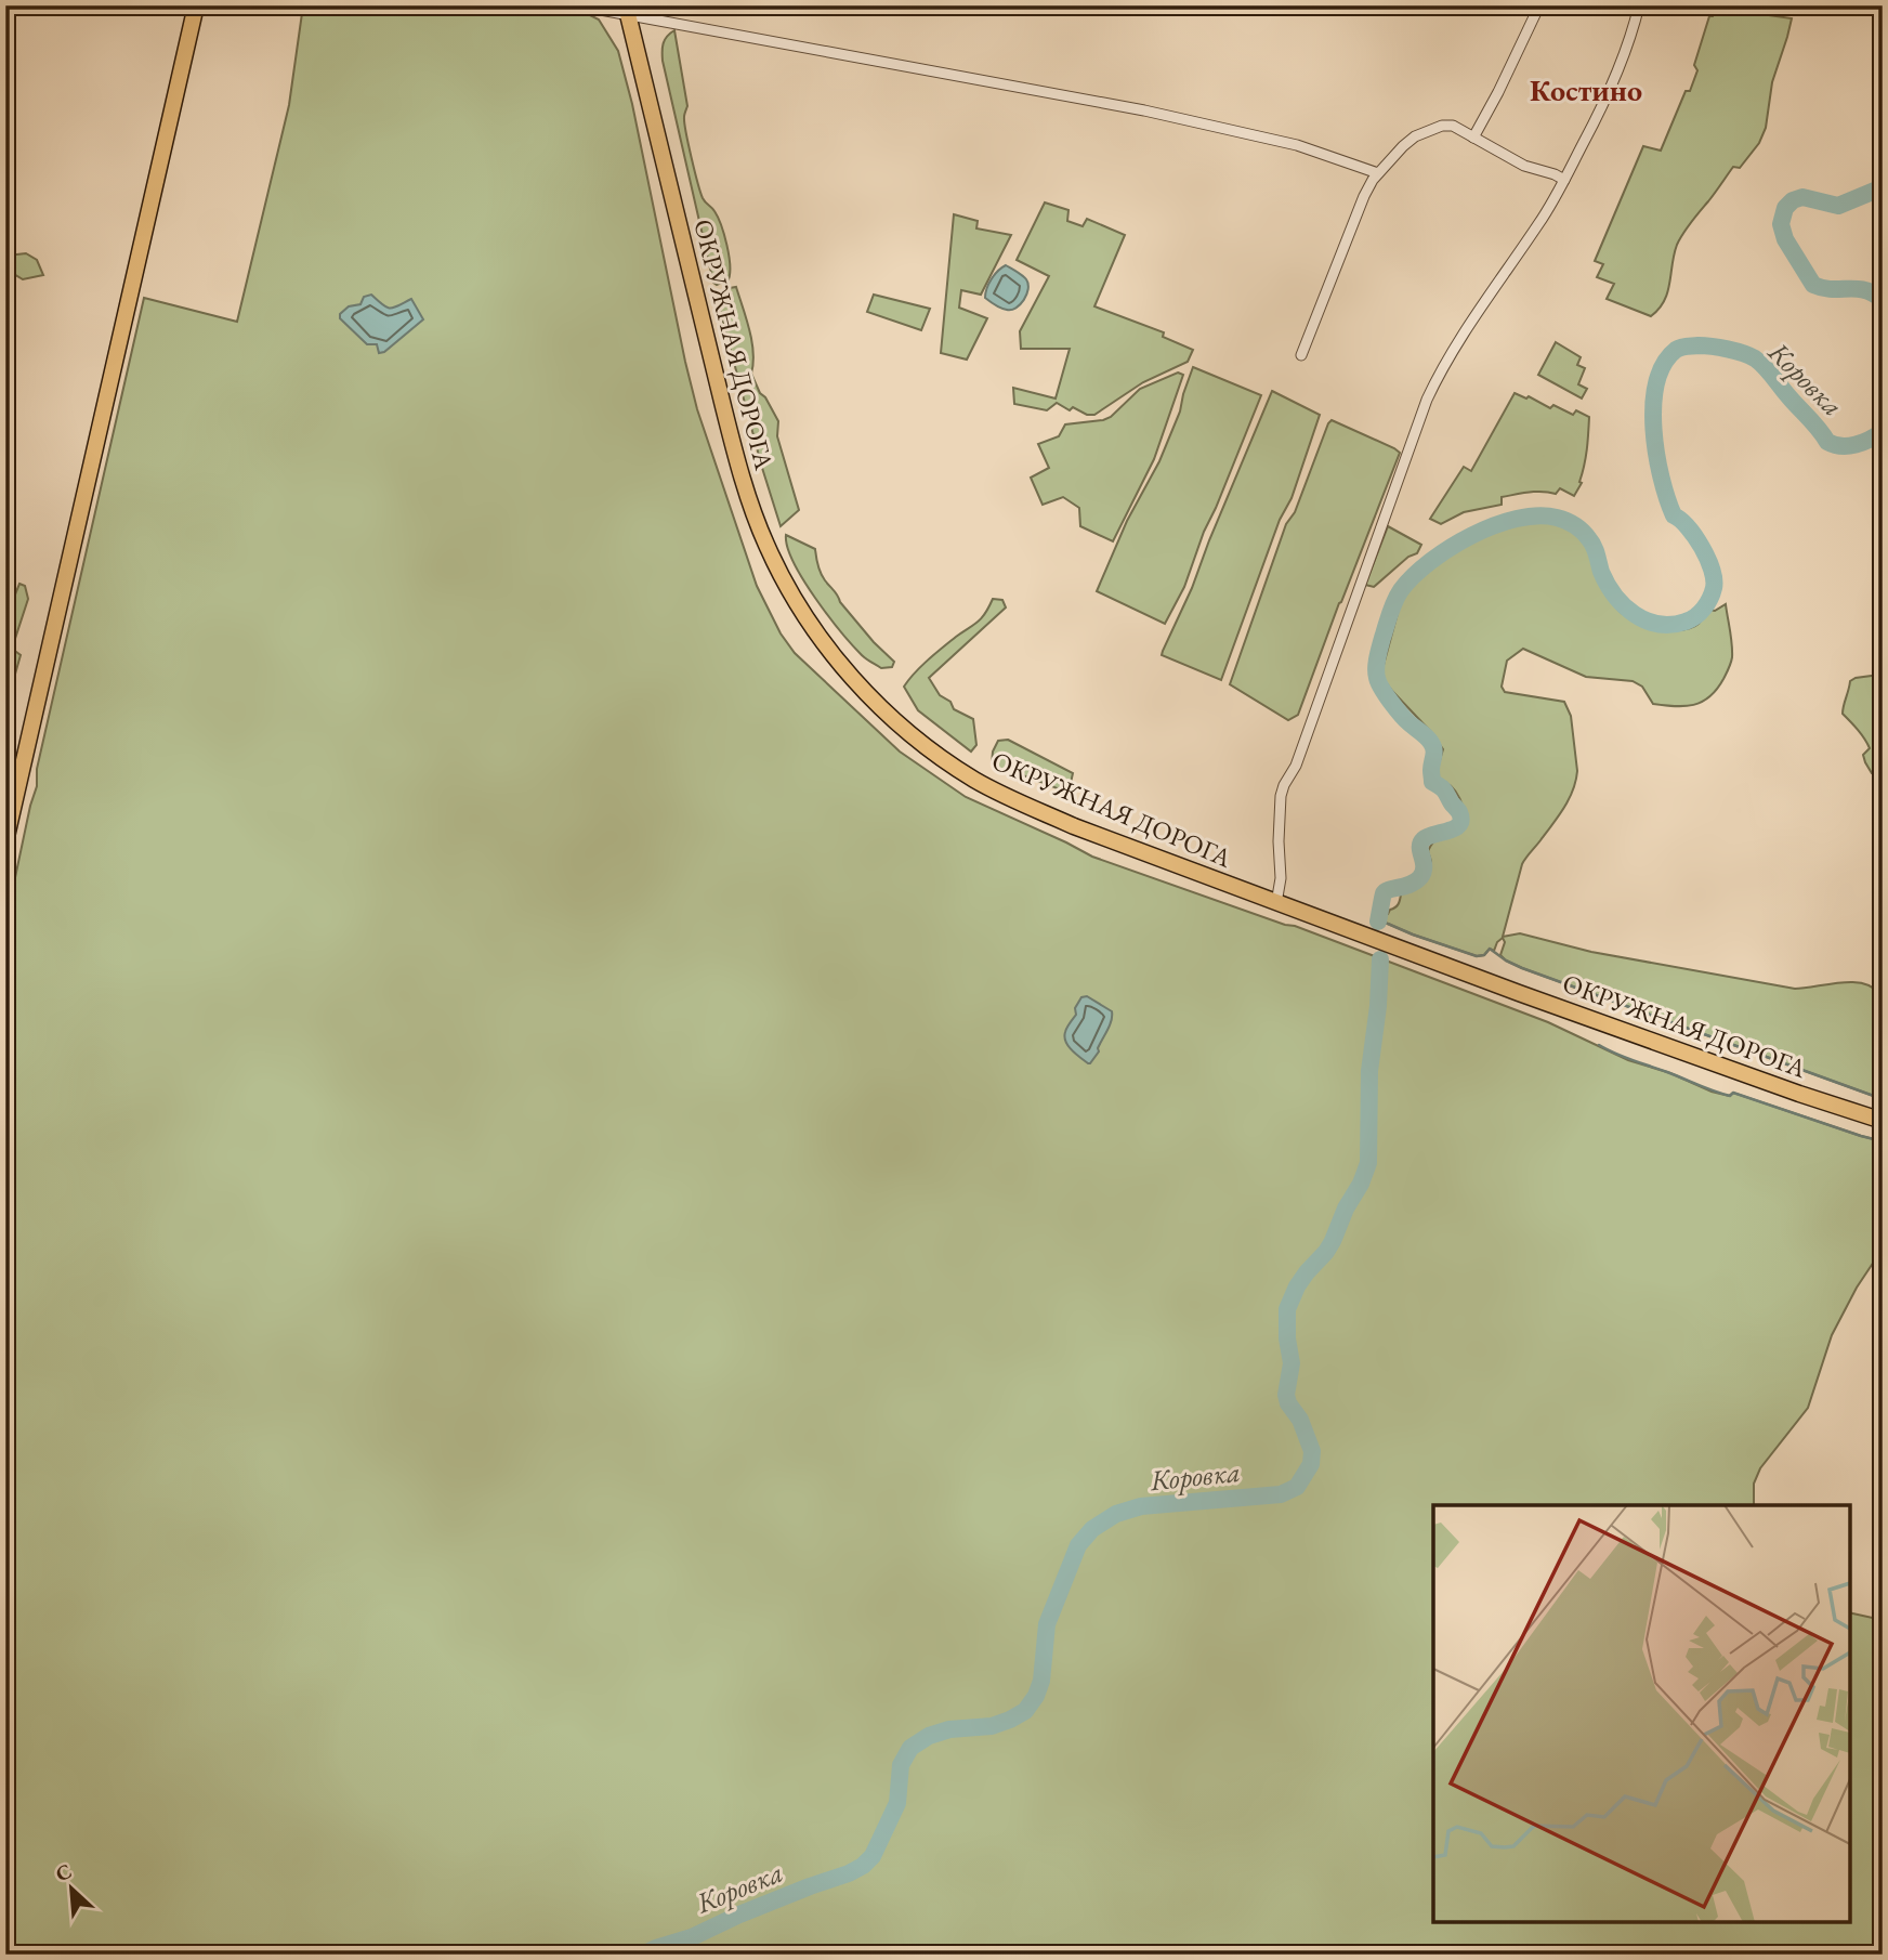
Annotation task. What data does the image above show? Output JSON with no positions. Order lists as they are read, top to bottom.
{
  "streets": {
    "main road": ["ОКРУЖНАЯ ДОРОГА"]
  },
  "districts": ["Костино"],
  "water": ["Коровка"],
  "north": "top left"
}
